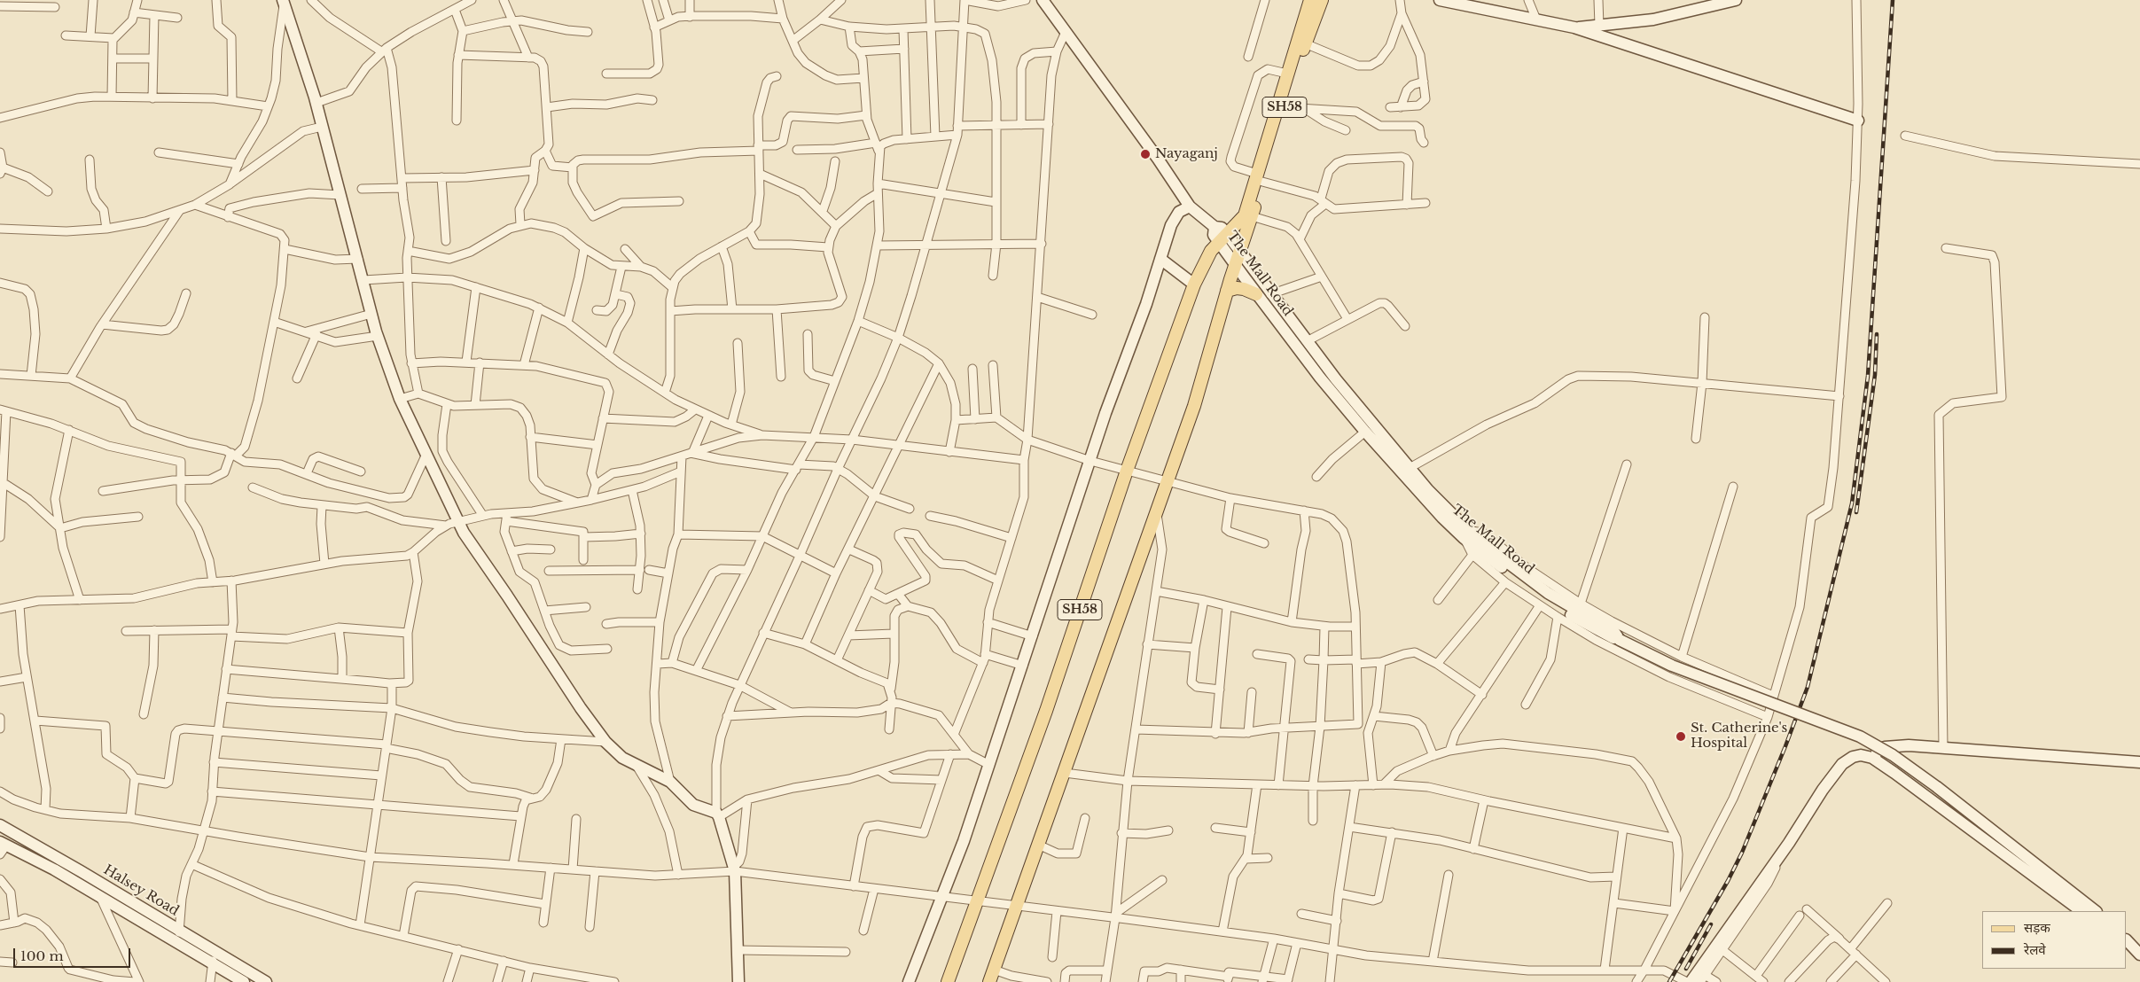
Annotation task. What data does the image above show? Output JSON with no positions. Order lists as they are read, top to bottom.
{
  "streets": {
    "main road": ["SH58"],
    "street": ["The Mall Road", "Halsey Road"]
  },
  "crossings": [
    ["SH58", "The Mall Road"]
  ],
  "places": ["Nayaganj", "St. Catherine's Hospital"],
  "legend": ["सड़क", "रेलवे"],
  "scale_bar": "100 m"
}
